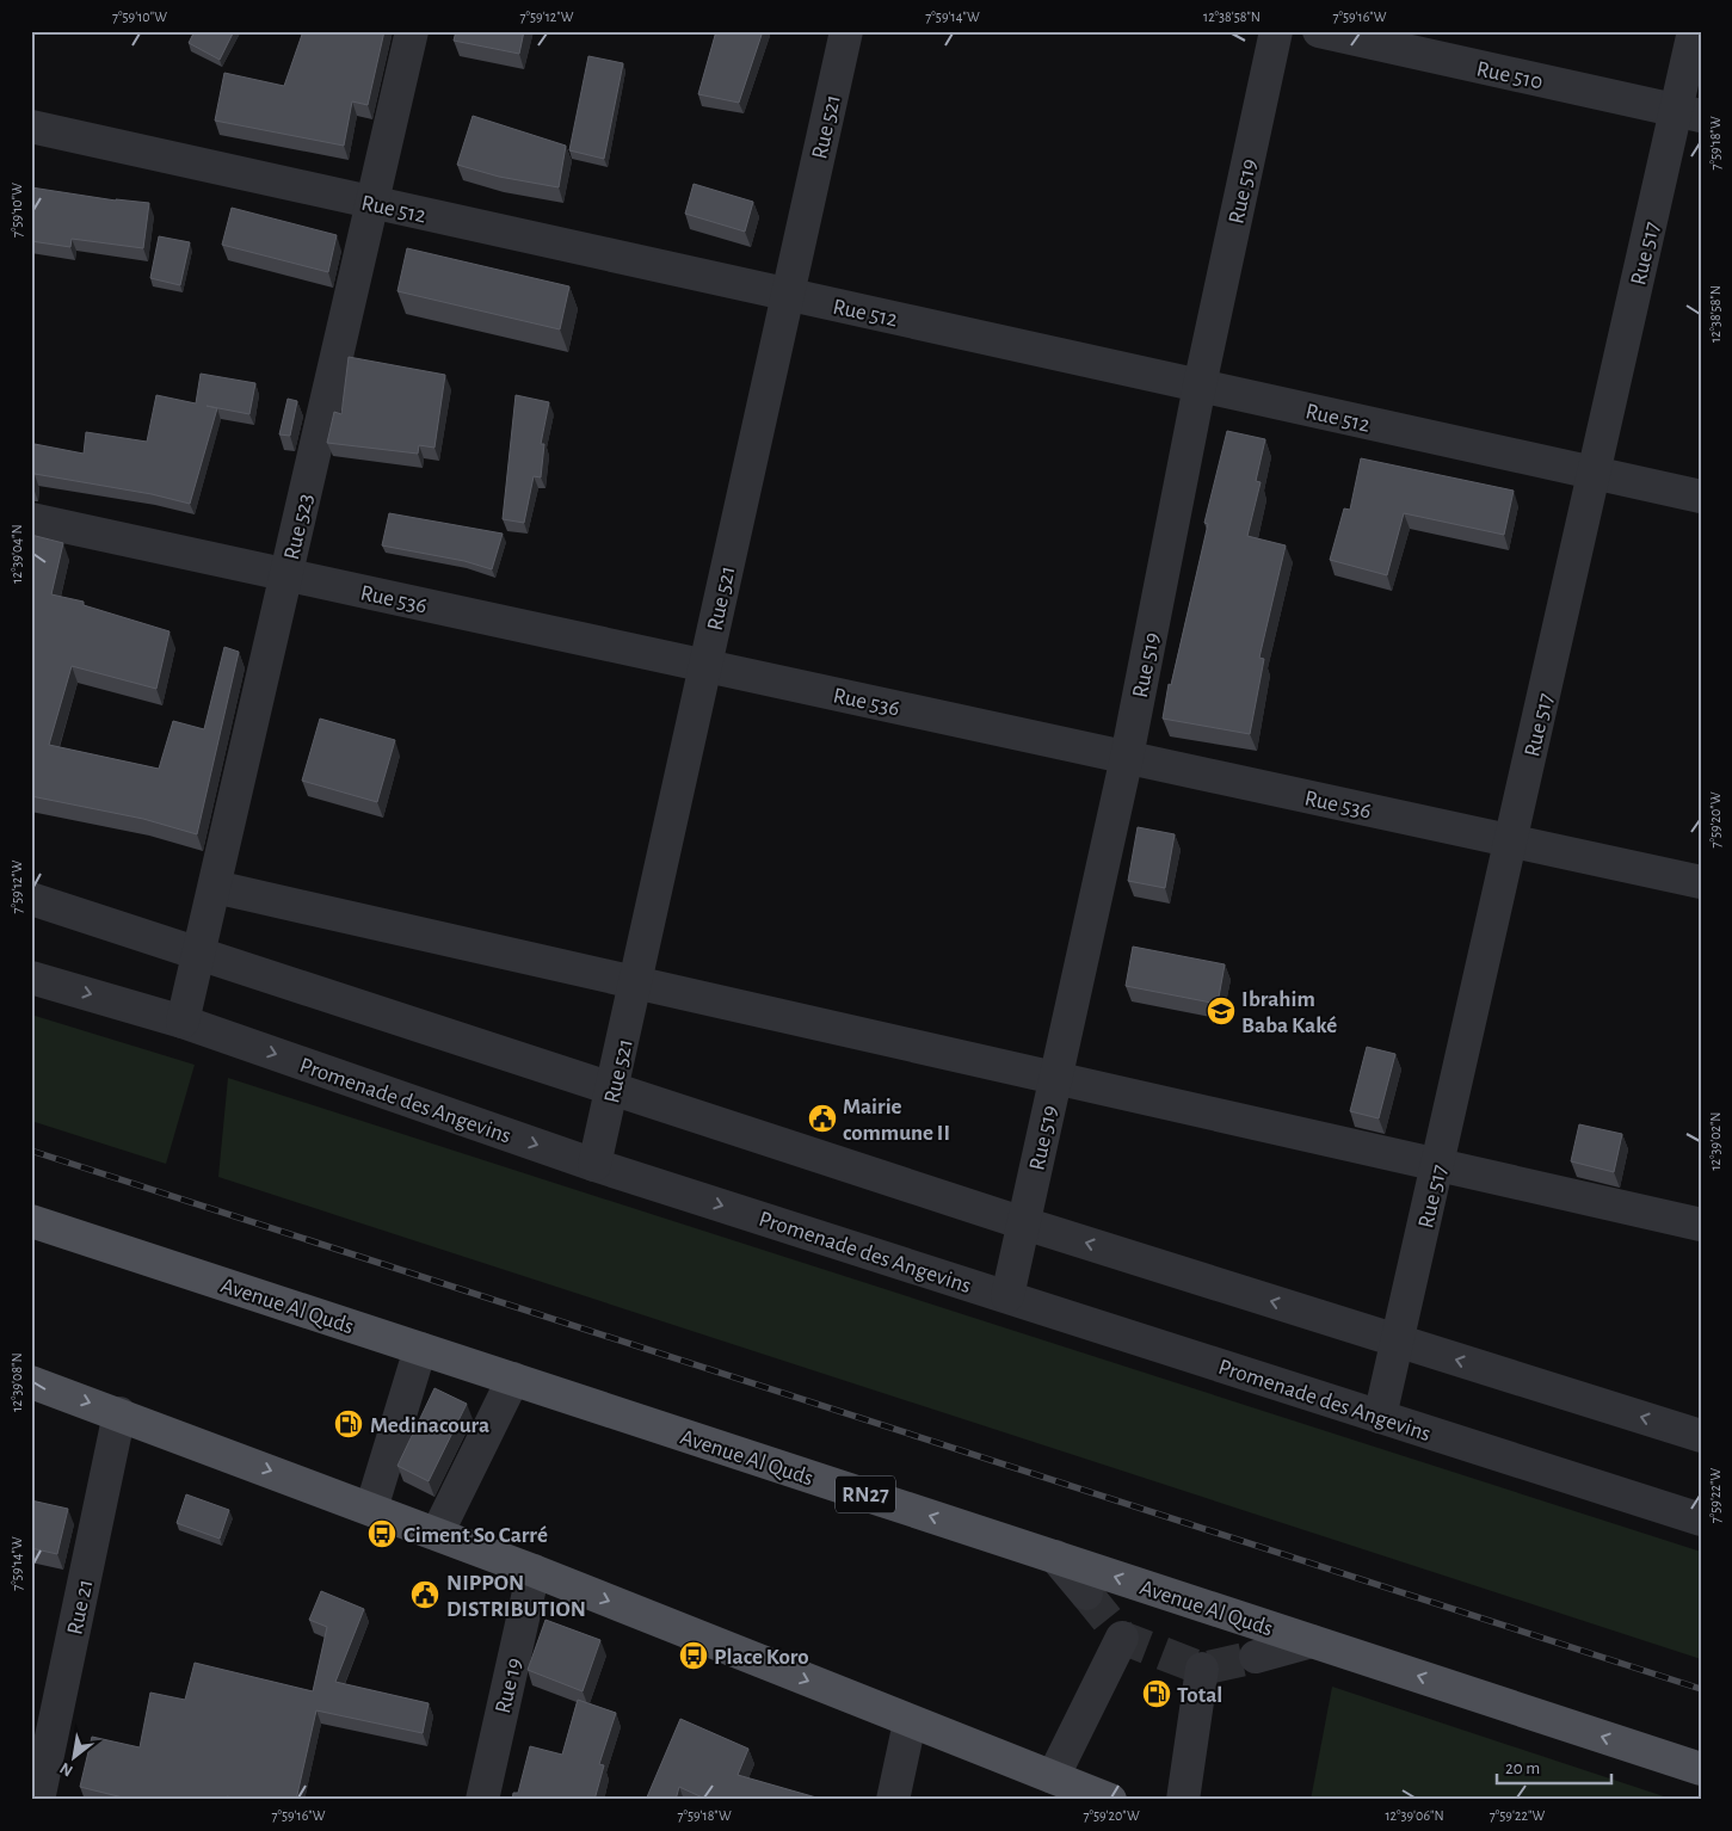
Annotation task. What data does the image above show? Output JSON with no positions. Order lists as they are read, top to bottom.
{
  "streets": {
    "main road": ["Avenue Al Quds", "RN27"],
    "street": [
      "Rue 510",
      "Rue 521",
      "Rue 519",
      "Rue 512",
      "Rue 517",
      "Rue 523",
      "Rue 536",
      "Promenade des Angevins",
      "Rue 21",
      "Rue 19"
    ]
  },
  "crossings": [
    ["Rue 510", "Rue 517"],
    ["Rue 521", "Rue 512"],
    ["Rue 521", "Rue 536"],
    ["Rue 521", "Promenade des Angevins"],
    ["Rue 519", "Rue 512"],
    ["Rue 519", "Rue 536"],
    ["Rue 519", "Promenade des Angevins"],
    ["Rue 512", "Rue 517"],
    ["Rue 512", "Rue 523"],
    ["Rue 517", "Rue 536"],
    ["Rue 517", "Promenade des Angevins"],
    ["Rue 523", "Rue 536"],
    ["Rue 523", "Promenade des Angevins"]
  ],
  "places": {
    "school or university": ["Ibrahim Baba Kaké"],
    "public building": ["Mairie commune II", "NIPPON DISTRIBUTION"],
    "fuel station": ["Medinacoura", "Total"],
    "bus stop": ["Ciment So Carré", "Place Koro"]
  },
  "scale_bar": "20 m",
  "north": "bottom left",
  "coordinates": [
    "7°59'10\"W",
    "7°59'12\"W",
    "7°59'14\"W",
    "12°38'58\"N",
    "7°59'16\"W",
    "7°59'18\"W",
    "12°39'04\"N",
    "7°59'20\"W",
    "12°39'02\"N",
    "12°39'08\"N",
    "7°59'22\"W",
    "12°39'06\"N"
  ]
}
